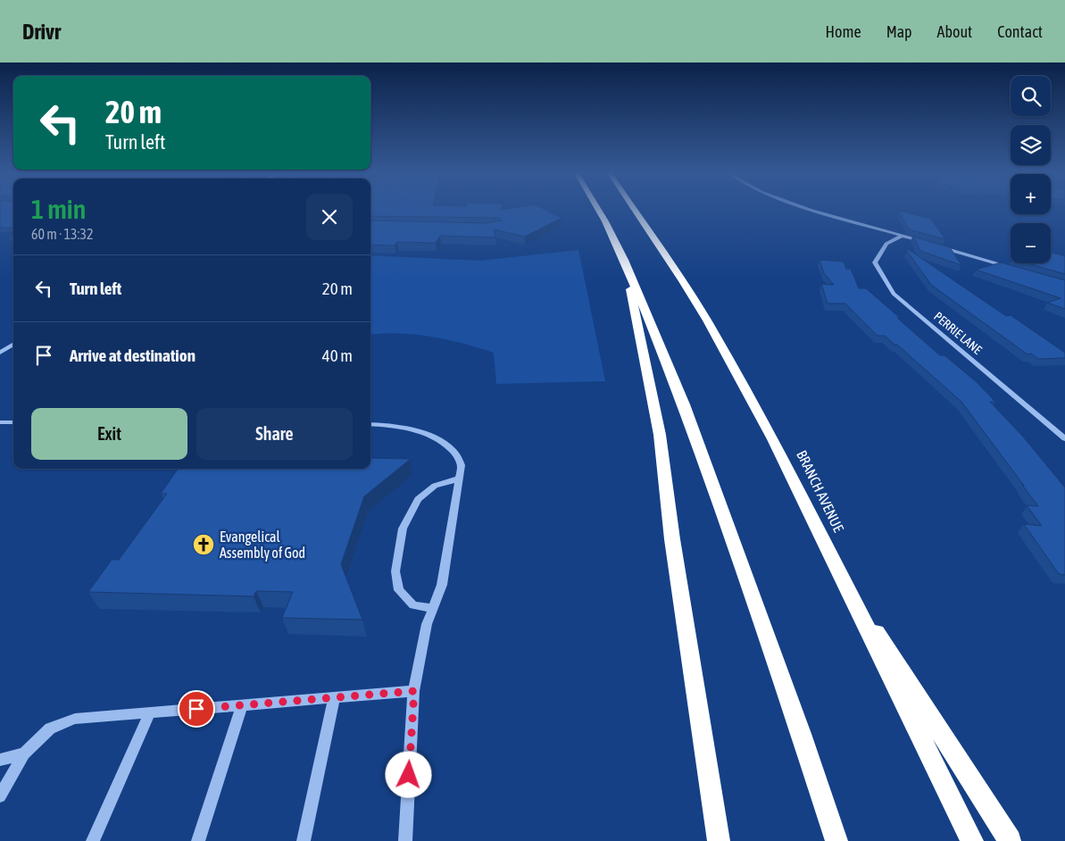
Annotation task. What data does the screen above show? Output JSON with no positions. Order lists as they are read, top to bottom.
{
  "streets": {
    "highway": ["BRANCH AVENUE"],
    "street": ["PERRIE LANE"]
  },
  "places": {
    "church": ["Evangelical Assembly of God"]
  },
  "page": {
    "header": "Drivr",
    "nav": [
      "Home",
      "Map",
      "About",
      "Contact"
    ],
    "map_buttons": ["+", "−"],
    "turn": ["20 m", "Turn left"],
    "heading": ["1 min", "60 m · 13:32"],
    "list": [
      {
        "name": "Turn left",
        "value": "20 m"
      },
      {
        "name": "Arrive at destination",
        "value": "40 m"
      }
    ],
    "buttons": ["Exit", "Share"]
  }
}
